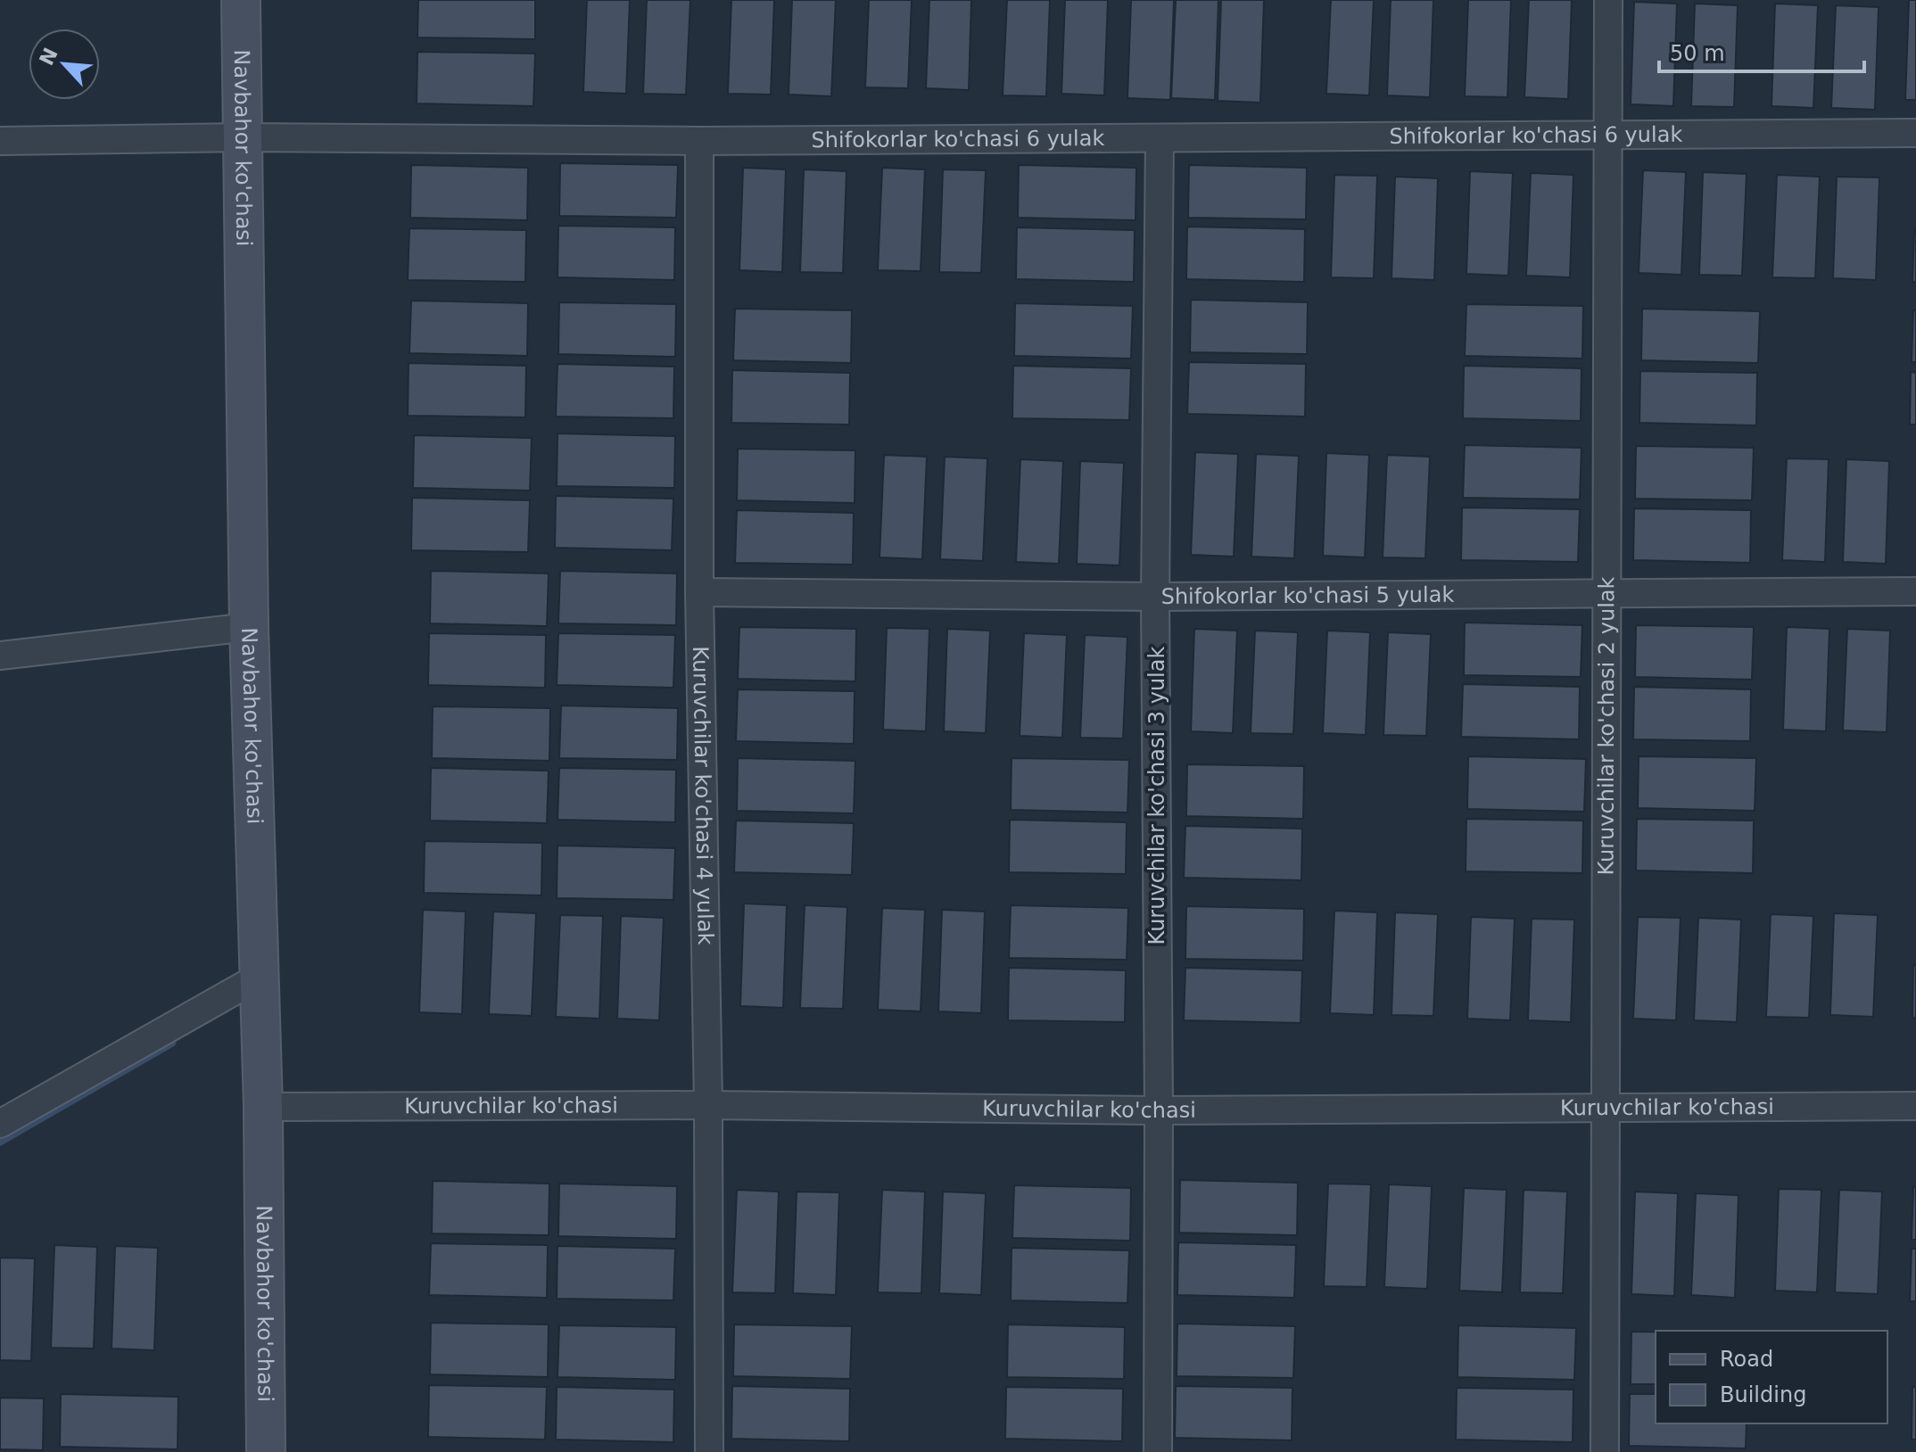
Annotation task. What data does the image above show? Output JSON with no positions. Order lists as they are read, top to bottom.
{
  "streets": {
    "main road": ["Navbahor ko'chasi"],
    "street": [
      "Shifokorlar ko'chasi 6 yulak",
      "Shifokorlar ko'chasi 5 yulak",
      "Kuruvchilar ko'chasi 2 yulak",
      "Kuruvchilar ko'chasi 3 yulak",
      "Kuruvchilar ko'chasi 4 yulak",
      "Kuruvchilar ko'chasi"
    ]
  },
  "crossings": [
    ["Shifokorlar ko'chasi 6 yulak", "Navbahor ko'chasi"],
    ["Shifokorlar ko'chasi 6 yulak", "Kuruvchilar ko'chasi 2 yulak"],
    ["Shifokorlar ko'chasi 6 yulak", "Kuruvchilar ko'chasi 3 yulak"],
    ["Shifokorlar ko'chasi 6 yulak", "Kuruvchilar ko'chasi 4 yulak"],
    ["Navbahor ko'chasi", "Kuruvchilar ko'chasi"],
    ["Shifokorlar ko'chasi 5 yulak", "Kuruvchilar ko'chasi 2 yulak"],
    ["Shifokorlar ko'chasi 5 yulak", "Kuruvchilar ko'chasi 3 yulak"],
    ["Shifokorlar ko'chasi 5 yulak", "Kuruvchilar ko'chasi 4 yulak"],
    ["Kuruvchilar ko'chasi 2 yulak", "Kuruvchilar ko'chasi"],
    ["Kuruvchilar ko'chasi 3 yulak", "Kuruvchilar ko'chasi"],
    ["Kuruvchilar ko'chasi 4 yulak", "Kuruvchilar ko'chasi"]
  ],
  "legend": ["Road", "Building"],
  "scale_bar": "50 m",
  "north": "top left"
}
